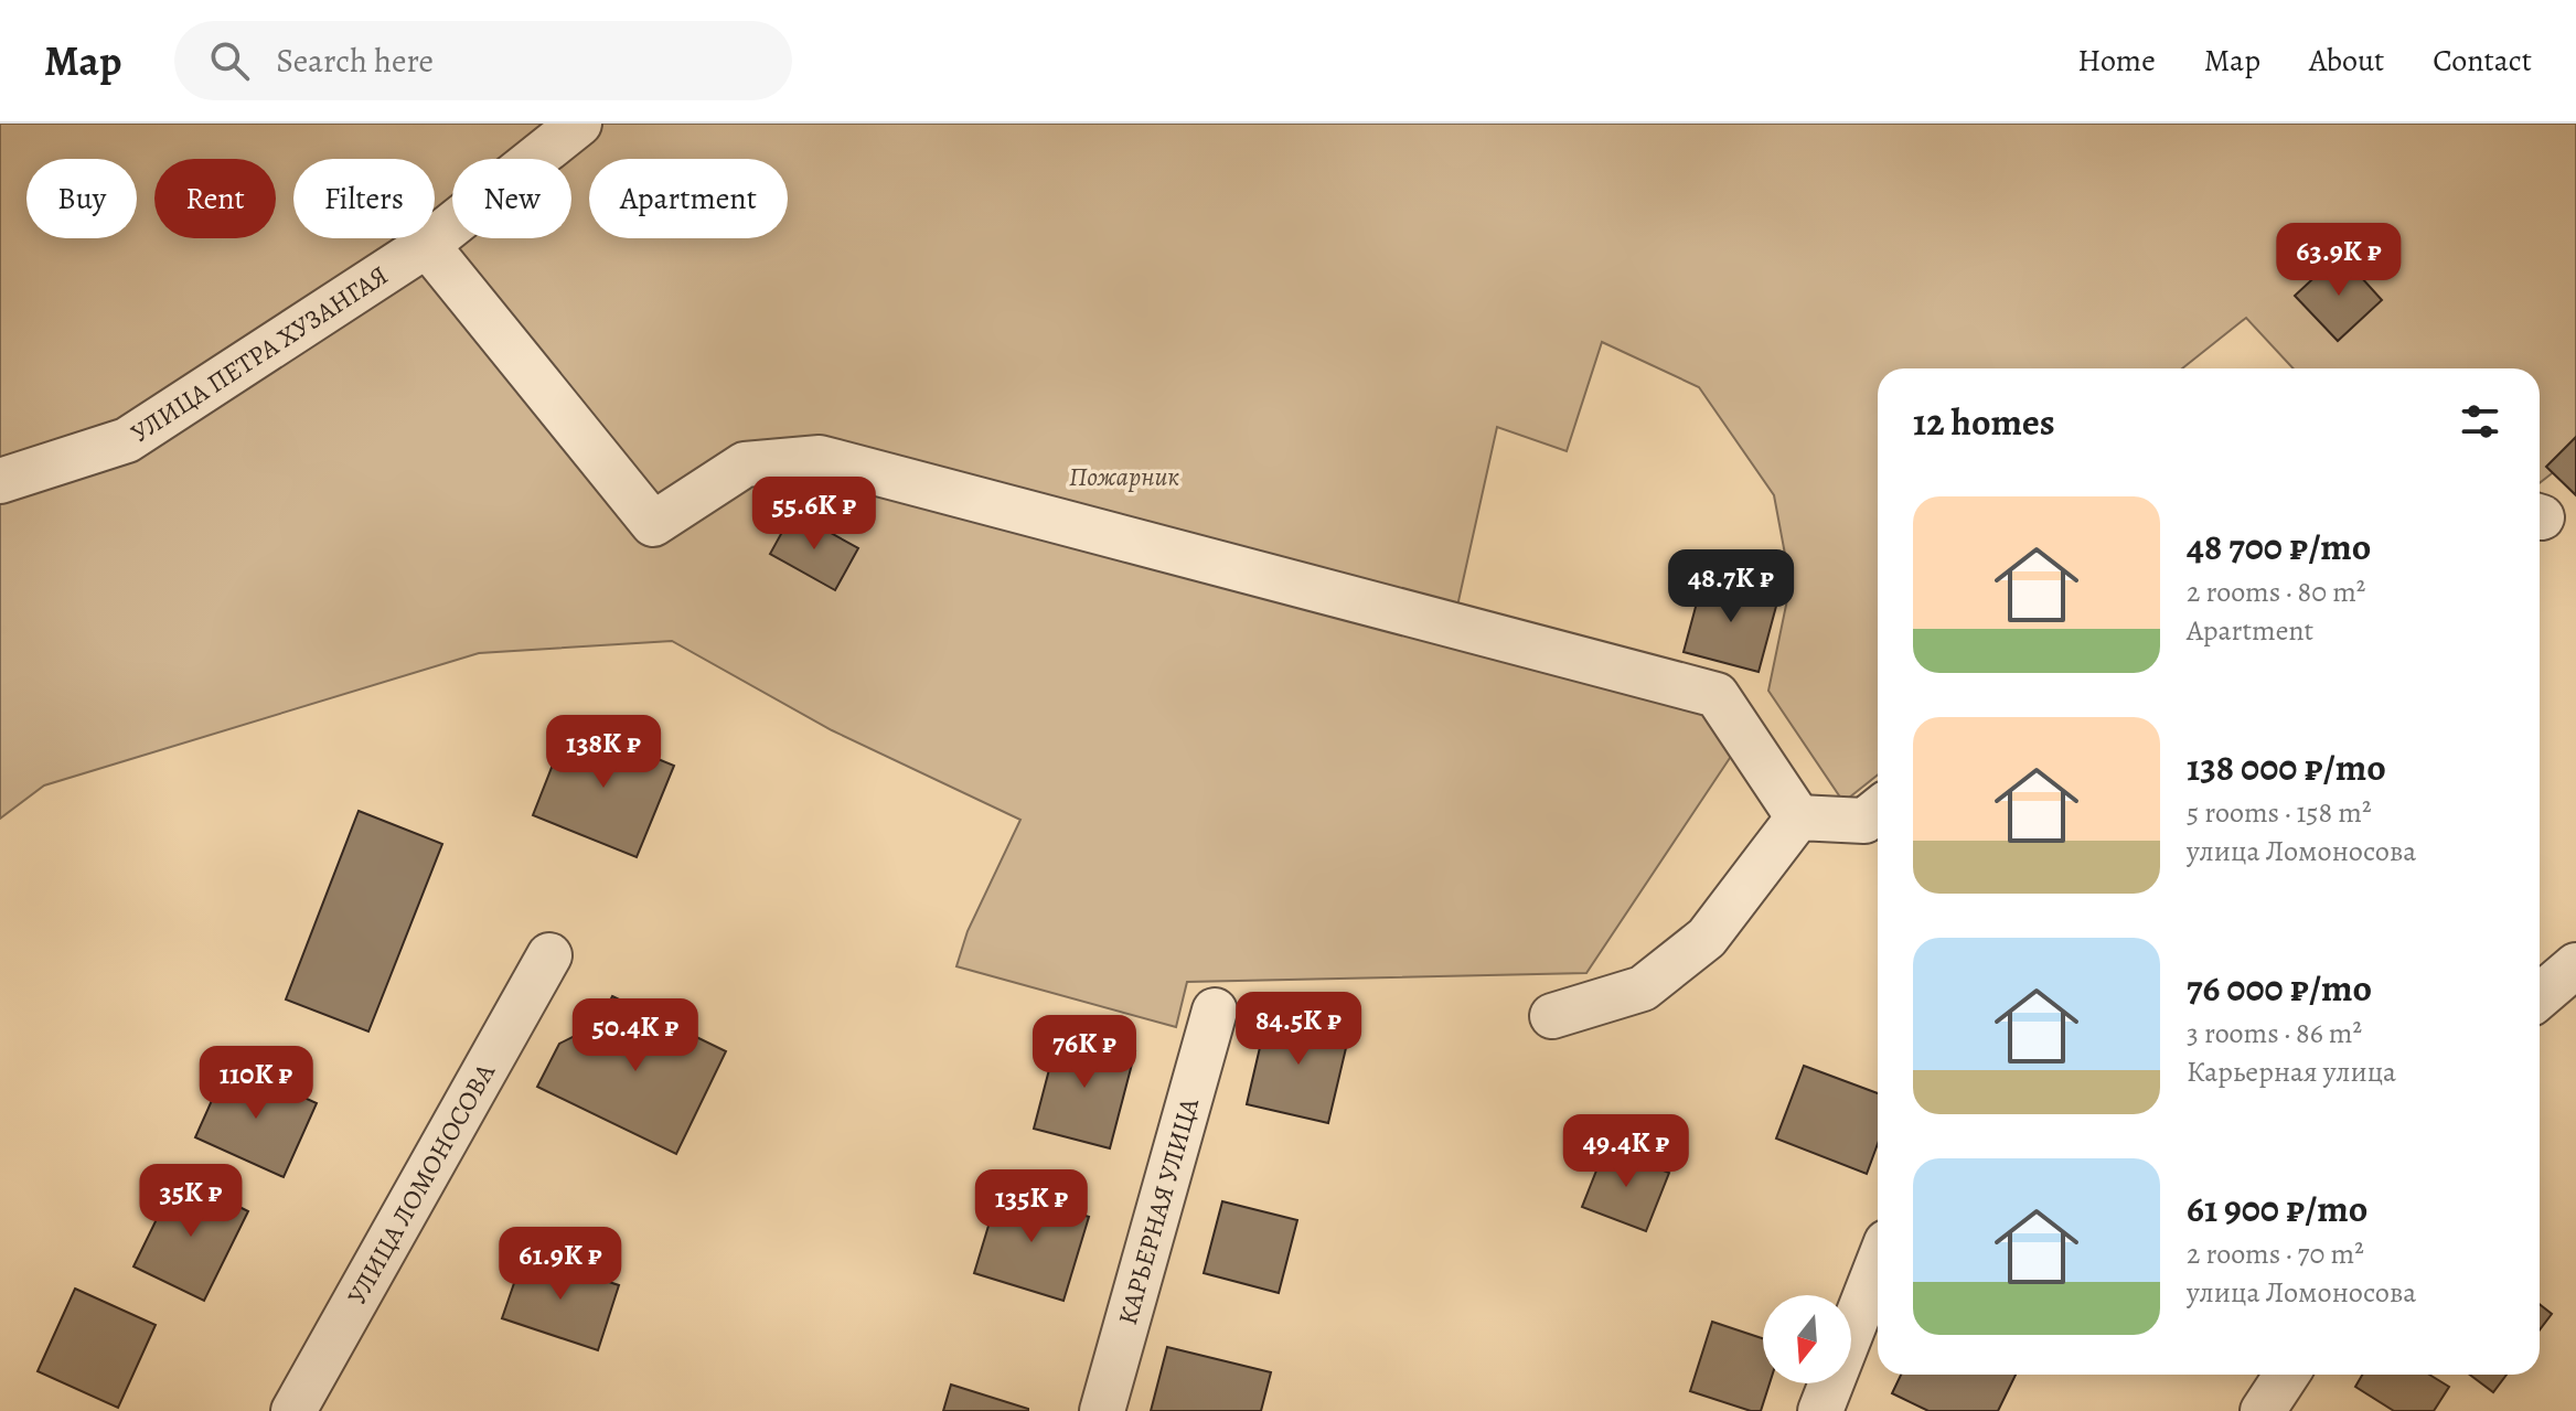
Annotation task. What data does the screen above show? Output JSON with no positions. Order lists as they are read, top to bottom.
{
  "streets": {
    "street": ["УЛИЦА ПЕТРА ХУЗАНГАЯ", "УЛИЦА ЛОМОНОСОВА", "КАРЬЕРНАЯ УЛИЦА"]
  },
  "parks": ["Пожарник"],
  "north": "bottom",
  "page": {
    "header": "Map",
    "search": "Search here",
    "nav": [
      "Home",
      "Map",
      "About",
      "Contact"
    ],
    "chip": [
      "Buy",
      "Rent",
      "Filters",
      "New",
      "Apartment"
    ],
    "price": [
      "63.9K ₽",
      "55.6K ₽",
      "48.7K ₽",
      "138K ₽",
      "84.5K ₽",
      "50.4K ₽",
      "76K ₽",
      "110K ₽",
      "49.4K ₽",
      "35K ₽",
      "135K ₽",
      "61.9K ₽"
    ],
    "heading": "12 homes",
    "list": [
      {
        "name": "48 700 ₽/mo",
        "note": "2 rooms · 80 m² · Apartment"
      },
      {
        "name": "138 000 ₽/mo",
        "note": "5 rooms · 158 m² · улица Ломоносова"
      },
      {
        "name": "76 000 ₽/mo",
        "note": "3 rooms · 86 m² · Карьерная улица"
      },
      {
        "name": "61 900 ₽/mo",
        "note": "2 rooms · 70 m² · улица Ломоносова"
      }
    ]
  }
}
